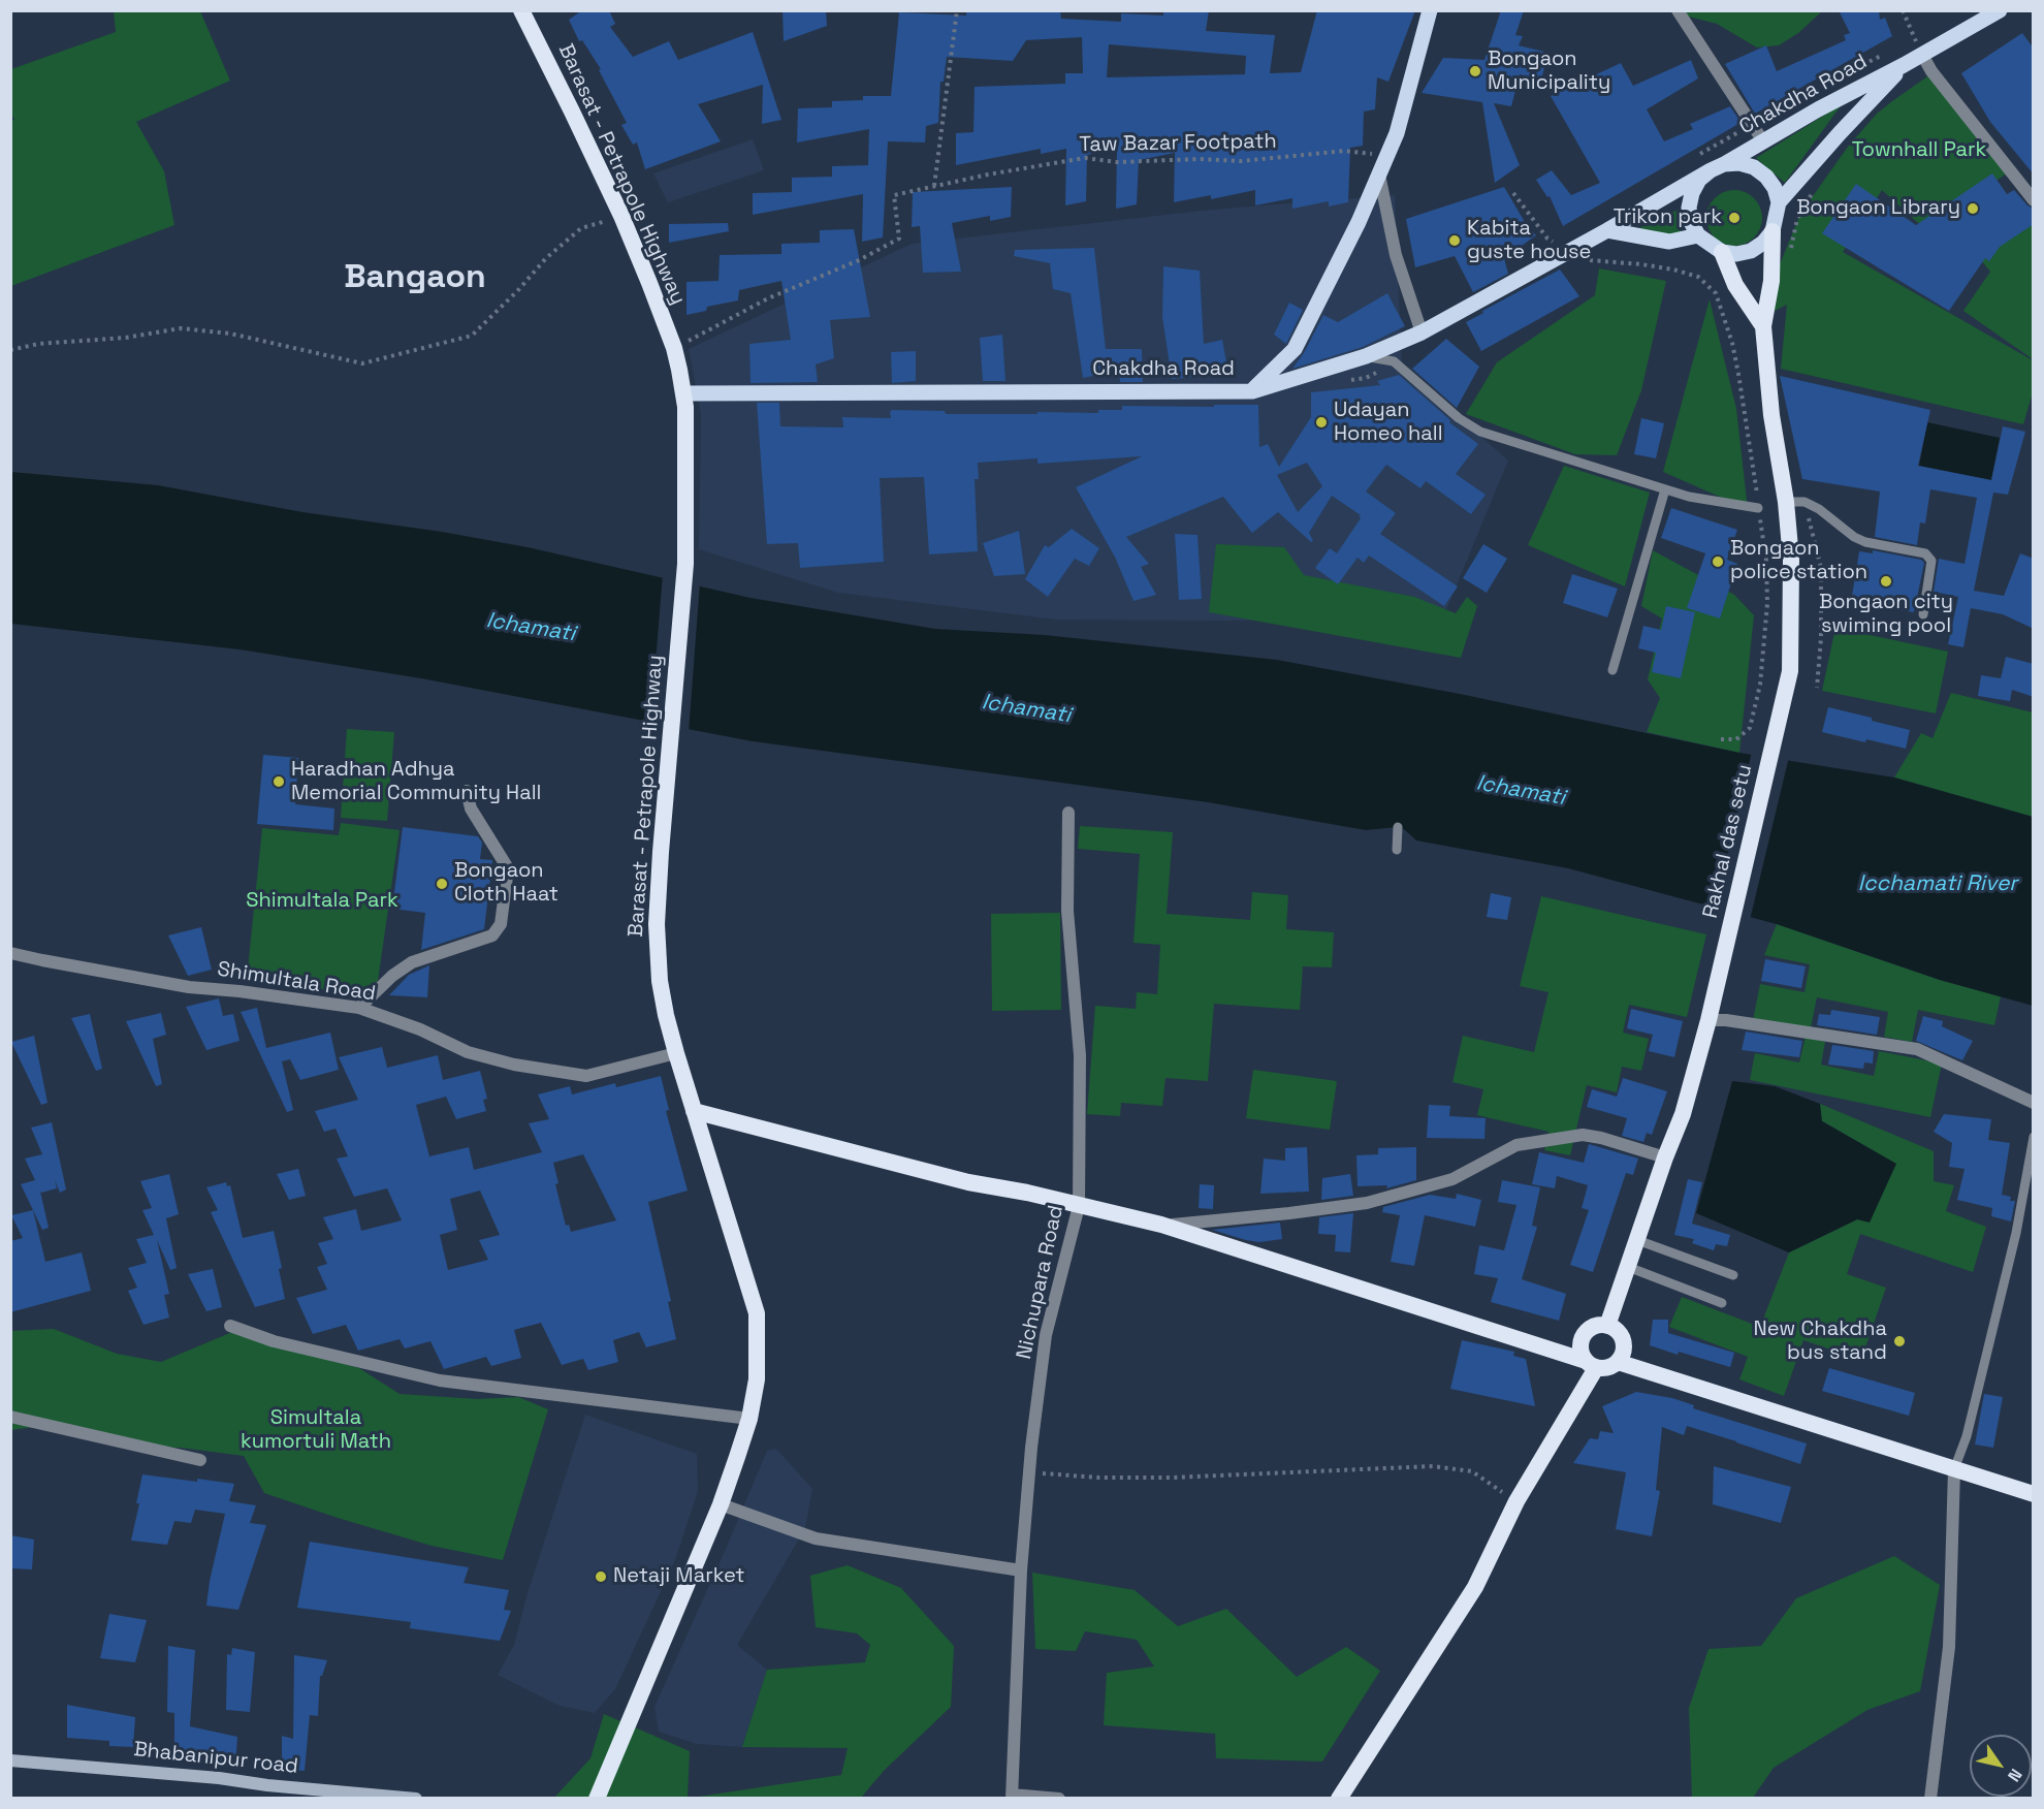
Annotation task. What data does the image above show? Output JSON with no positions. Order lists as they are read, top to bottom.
{
  "streets": {
    "highway": ["Barasat - Petrapole Highway", "Rakhal das setu"],
    "main road": ["Chakdha Road", "Bhabanipur road"],
    "street": ["Shimultala Road", "Nichupara Road"],
    "path": ["Taw Bazar Footpath"]
  },
  "crossings": [
    ["Chakdha Road", "Barasat - Petrapole Highway"],
    ["Taw Bazar Footpath", "Barasat - Petrapole Highway"],
    ["Barasat - Petrapole Highway", "Shimultala Road"]
  ],
  "districts": ["Bangaon"],
  "water": ["Ichamati", "Icchamati River"],
  "parks": ["Townhall Park", "Shimultala Park", "Simultala kumortuli Math"],
  "places": [
    "Bongaon Municipality",
    "Bongaon Library",
    "Trikon park",
    "Kabita guste house",
    "Udayan Homeo hall",
    "Bongaon police station",
    "Bongaon city swiming pool",
    "Haradhan Adhya Memorial Community Hall",
    "Bongaon Cloth Haat",
    "New Chakdha bus stand",
    "Netaji Market"
  ],
  "north": "bottom right"
}
